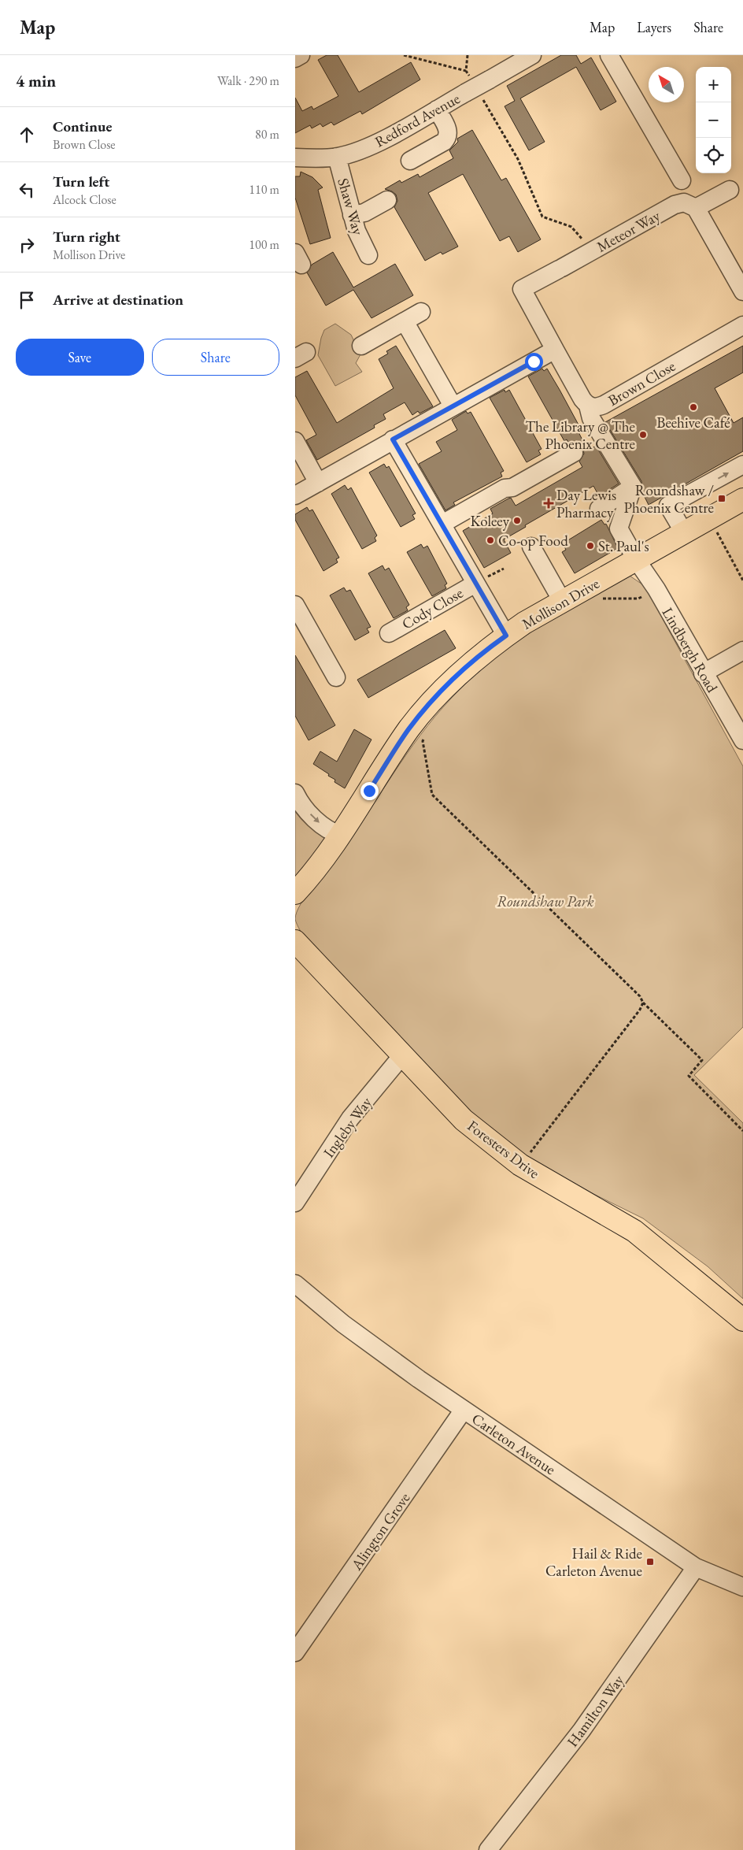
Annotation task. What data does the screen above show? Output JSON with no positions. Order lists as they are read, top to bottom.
{
  "streets": {
    "main road": ["Mollison Drive", "Foresters Drive"],
    "street": [
      "Redford Avenue",
      "Shaw Way",
      "Meteor Way",
      "Brown Close",
      "Cody Close",
      "Lindbergh Road",
      "Ingleby Way",
      "Carleton Avenue",
      "Alington Grove",
      "Hamilton Way"
    ]
  },
  "crossings": [
    ["Redford Avenue", "Shaw Way"],
    ["Meteor Way", "Brown Close"],
    ["Mollison Drive", "Lindbergh Road"],
    ["Ingleby Way", "Foresters Drive"],
    ["Carleton Avenue", "Alington Grove"],
    ["Carleton Avenue", "Hamilton Way"]
  ],
  "parks": ["Roundshaw Park"],
  "places": {
    "other": [
      "Beehive Café",
      "The Library @ The Phoenix Centre",
      "Koleey",
      "Co-op Food",
      "St. Paul's"
    ],
    "transit": ["Roundshaw / Phoenix Centre", "Hail & Ride Carleton Avenue"],
    "health": ["Day Lewis Pharmacy"]
  },
  "north": "top left",
  "page": {
    "header": "Map",
    "nav": ["Map", "Layers", "Share"],
    "heading": ["4 min", "Walk · 290 m"],
    "map_buttons": ["+", "−"],
    "list": [
      ["Continue", "Brown Close", "80 m"],
      ["Turn left", "Alcock Close", "110 m"],
      ["Turn right", "Mollison Drive", "100 m"],
      "Arrive at destination"
    ],
    "buttons": ["Save", "Share"]
  }
}
